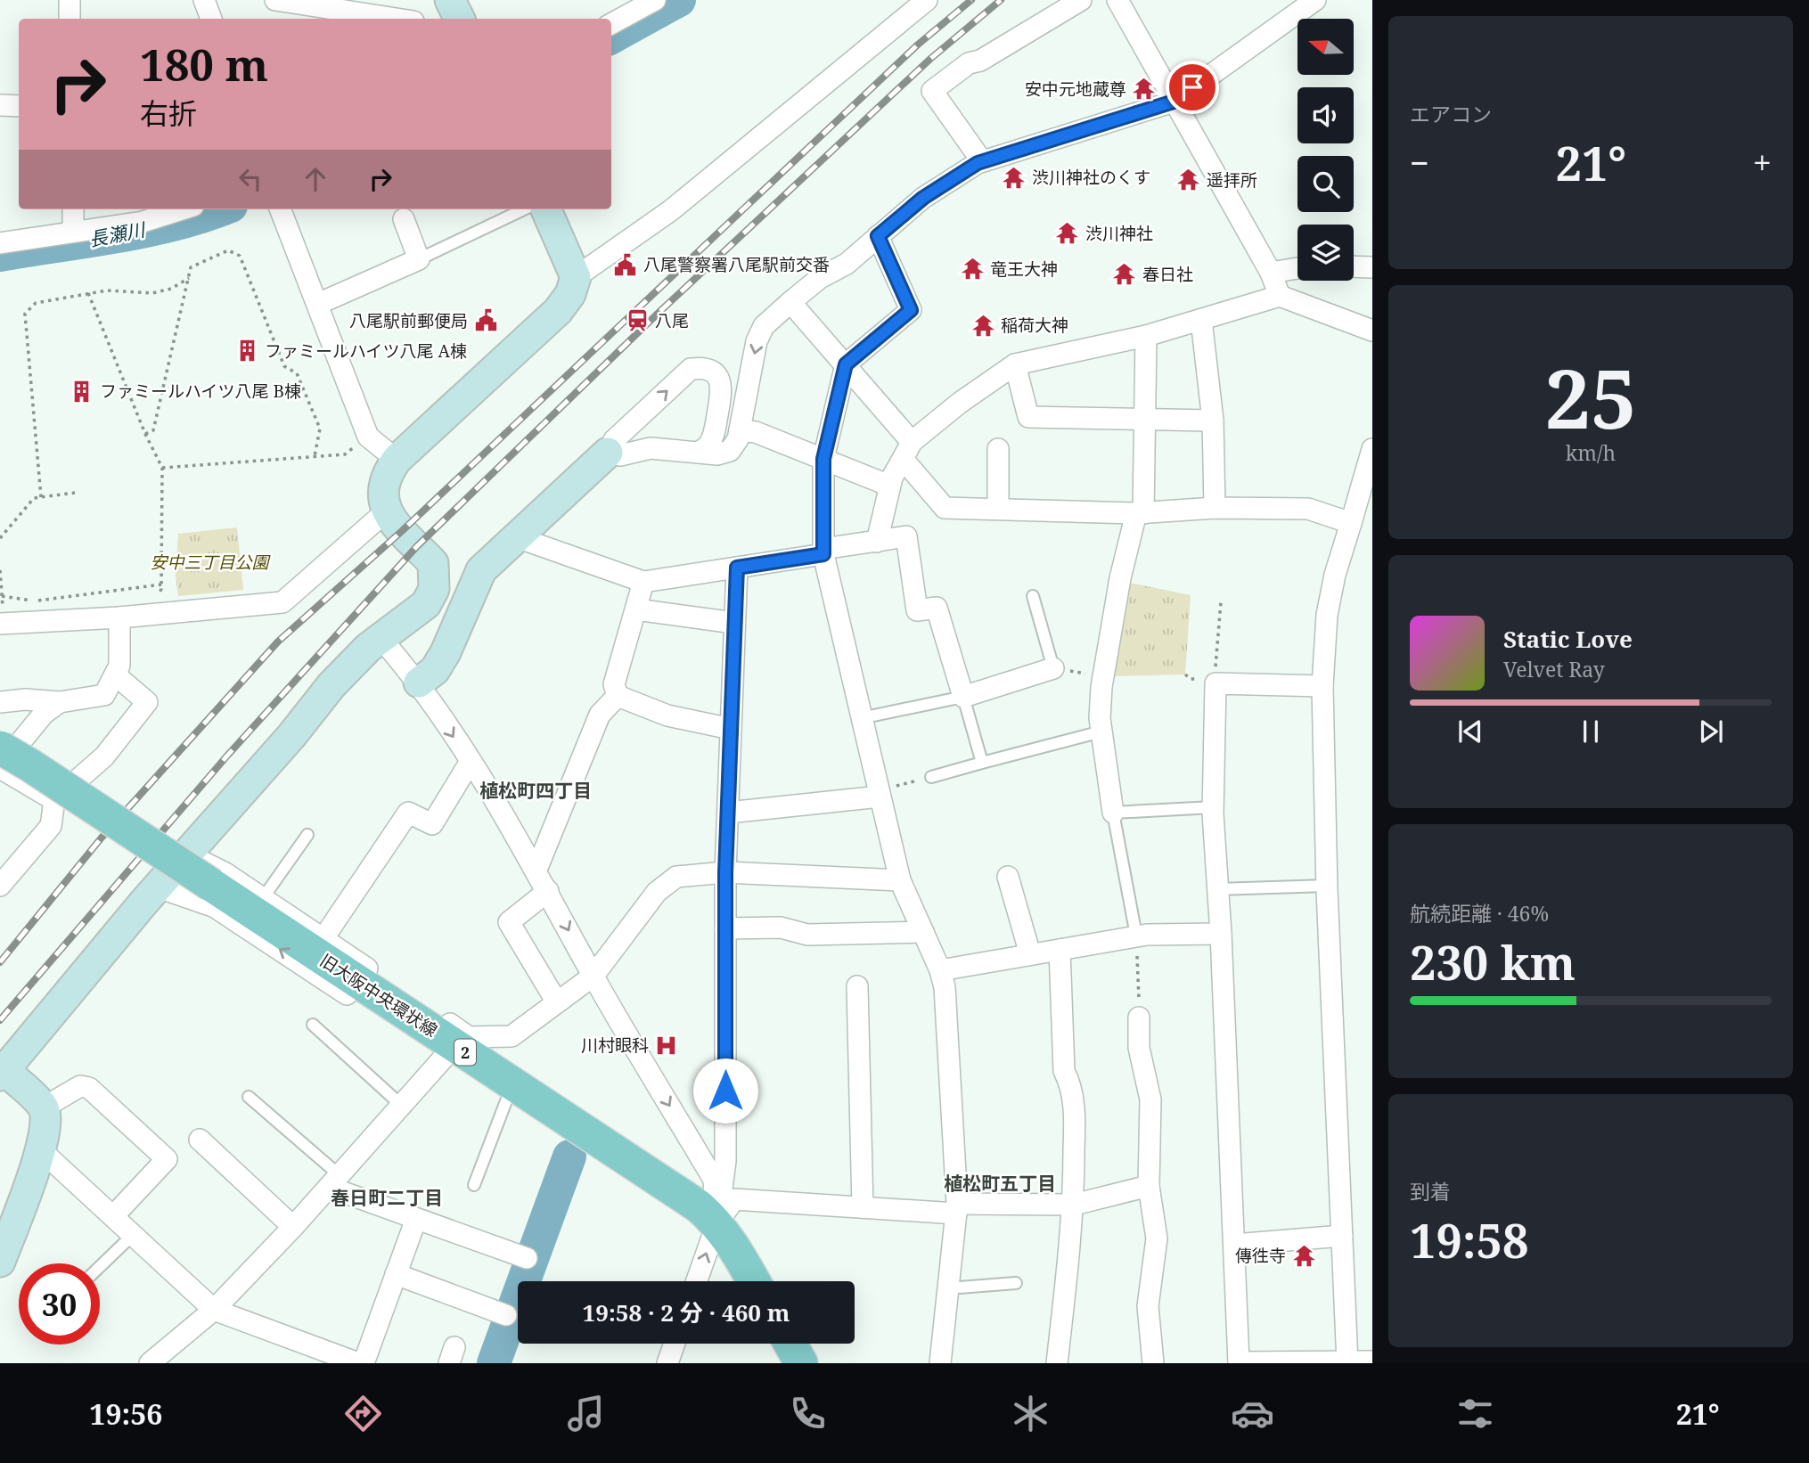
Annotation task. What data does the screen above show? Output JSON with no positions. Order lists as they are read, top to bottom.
{
  "streets": {
    "main road": ["旧大阪中央環状線", "2"]
  },
  "districts": ["植松町四丁目", "植松町五丁目", "春日町二丁目"],
  "water": ["長瀬川"],
  "parks": ["安中三丁目公園"],
  "places": {
    "temple": [
      "安中元地蔵尊",
      "渋川神社のくす",
      "遥拝所",
      "渋川神社",
      "竜王大神",
      "春日社",
      "稲荷大神",
      "傳徃寺"
    ],
    "public building": ["八尾警察署八尾駅前交番", "八尾駅前郵便局"],
    "station": ["八尾"],
    "building": ["ファミールハイツ八尾 A棟", "ファミールハイツ八尾 B棟"],
    "hospital": ["川村眼科"]
  },
  "north": "left",
  "page": {
    "tile": [
      "エアコン",
      ["25", "km/h"],
      ["航続距離 · 46%", "230 km"],
      ["到着", "19:58"]
    ],
    "turn": ["180 m", "右折"],
    "heat": ["−", "21°", "+"],
    "song": ["Static Love", "Velvet Ray"],
    "limit": "30",
    "trip": "19:58 · 2 分 · 460 m",
    "tabs": ["19:56", "21°"]
  }
}
